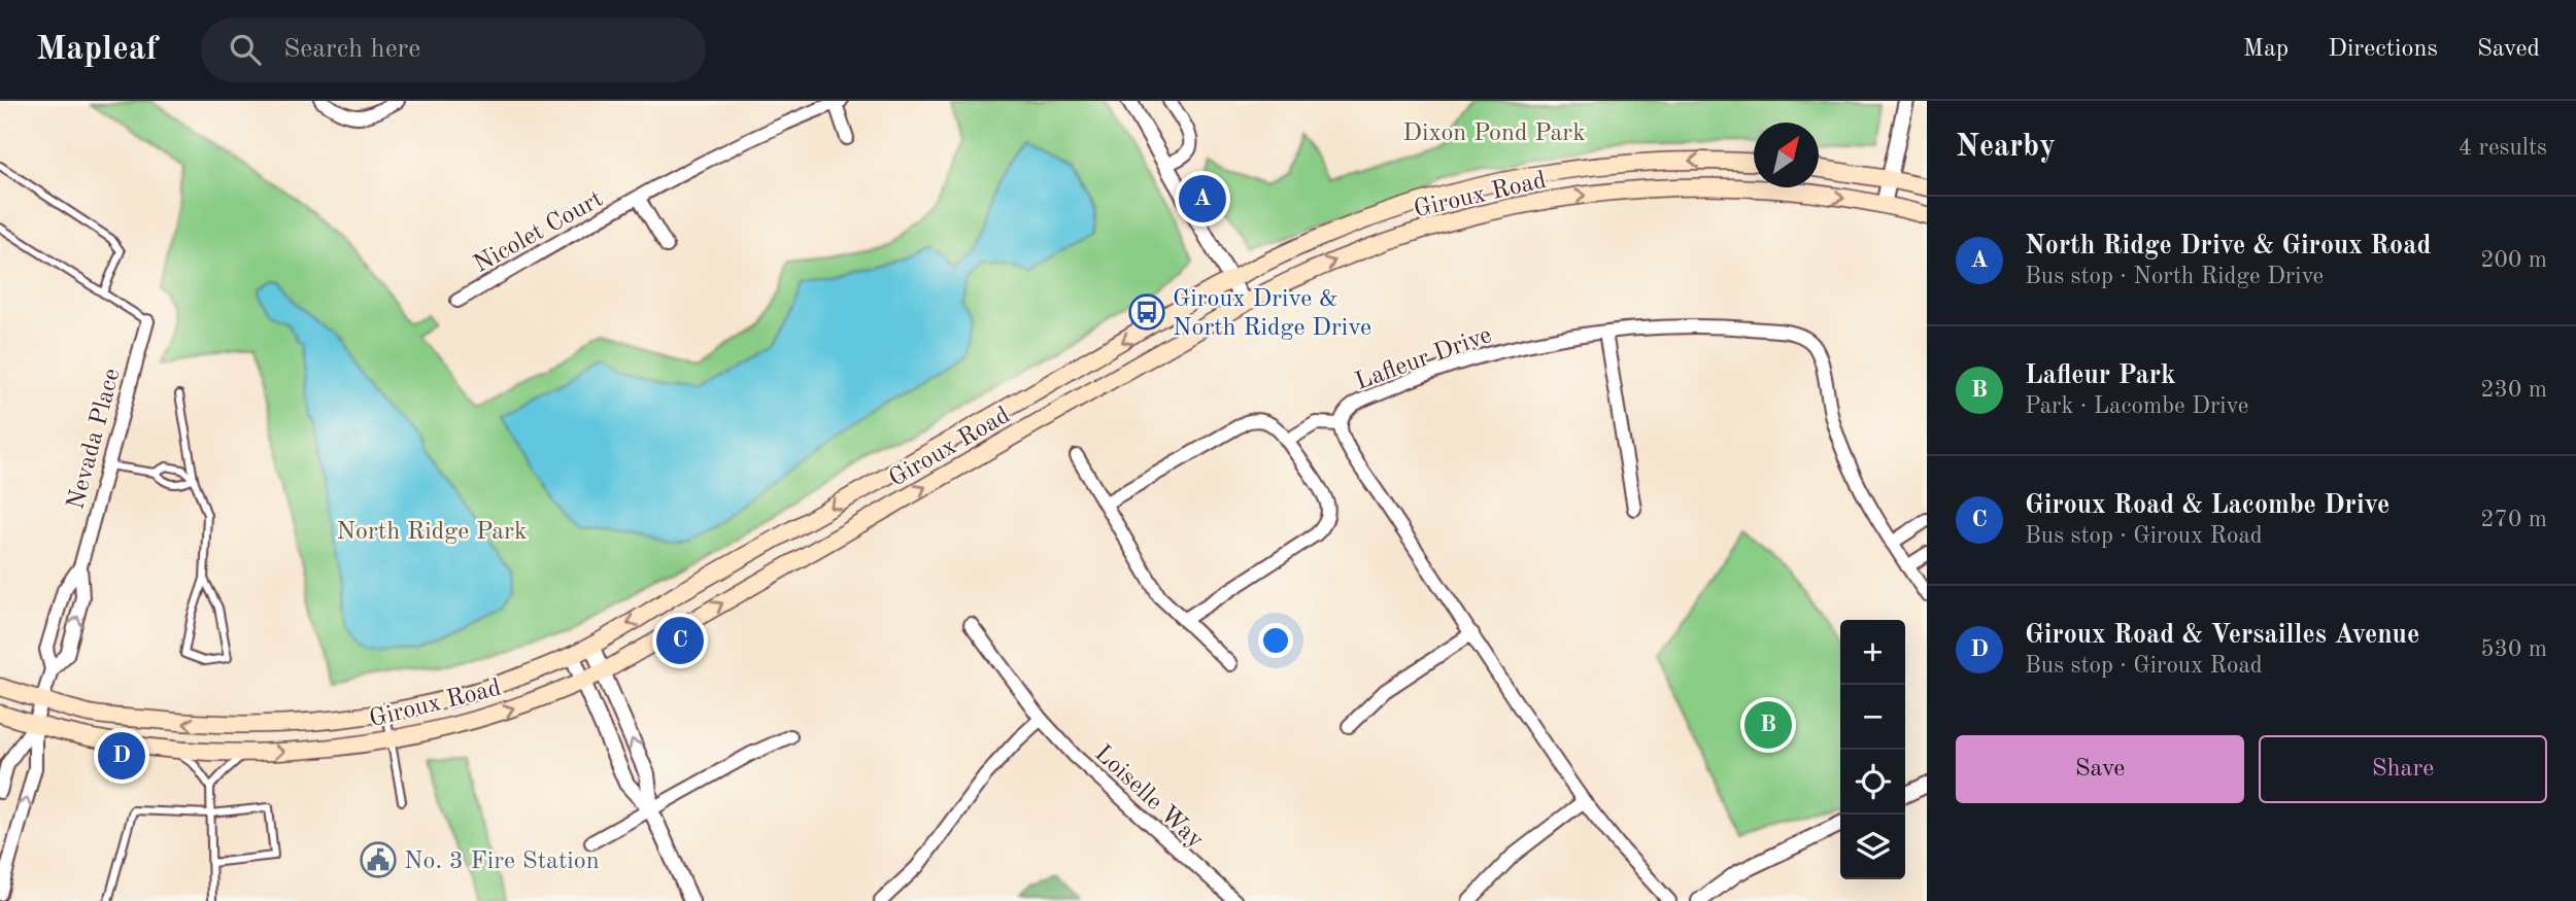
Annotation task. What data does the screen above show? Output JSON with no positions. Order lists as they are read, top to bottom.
{
  "streets": {
    "main road": ["Giroux Road"],
    "street": [
      "Nicolet Court",
      "Lafleur Drive",
      "Nevada Place",
      "Loiselle Way"
    ]
  },
  "crossings": [
    ["Giroux Road", "Nevada Place"]
  ],
  "parks": ["Dixon Pond Park", "North Ridge Park"],
  "places": {
    "bus stop": ["Giroux Drive & North Ridge Drive"],
    "public building": ["No. 3 Fire Station"]
  },
  "north": "top right",
  "page": {
    "header": "Mapleaf",
    "search": "Search here",
    "nav": ["Map", "Directions", "Saved"],
    "heading": ["Nearby", "4 results"],
    "pins": [
      "A",
      "C",
      "B",
      "D"
    ],
    "list": [
      {
        "mark": "A",
        "name": "North Ridge Drive & Giroux Road",
        "note": "Bus stop · North Ridge Drive",
        "value": "200 m"
      },
      {
        "mark": "B",
        "name": "Lafleur Park",
        "note": "Park · Lacombe Drive",
        "value": "230 m"
      },
      {
        "mark": "C",
        "name": "Giroux Road & Lacombe Drive",
        "note": "Bus stop · Giroux Road",
        "value": "270 m"
      },
      {
        "mark": "D",
        "name": "Giroux Road & Versailles Avenue",
        "note": "Bus stop · Giroux Road",
        "value": "530 m"
      }
    ],
    "map_buttons": ["+", "−"],
    "buttons": ["Save", "Share"]
  }
}
